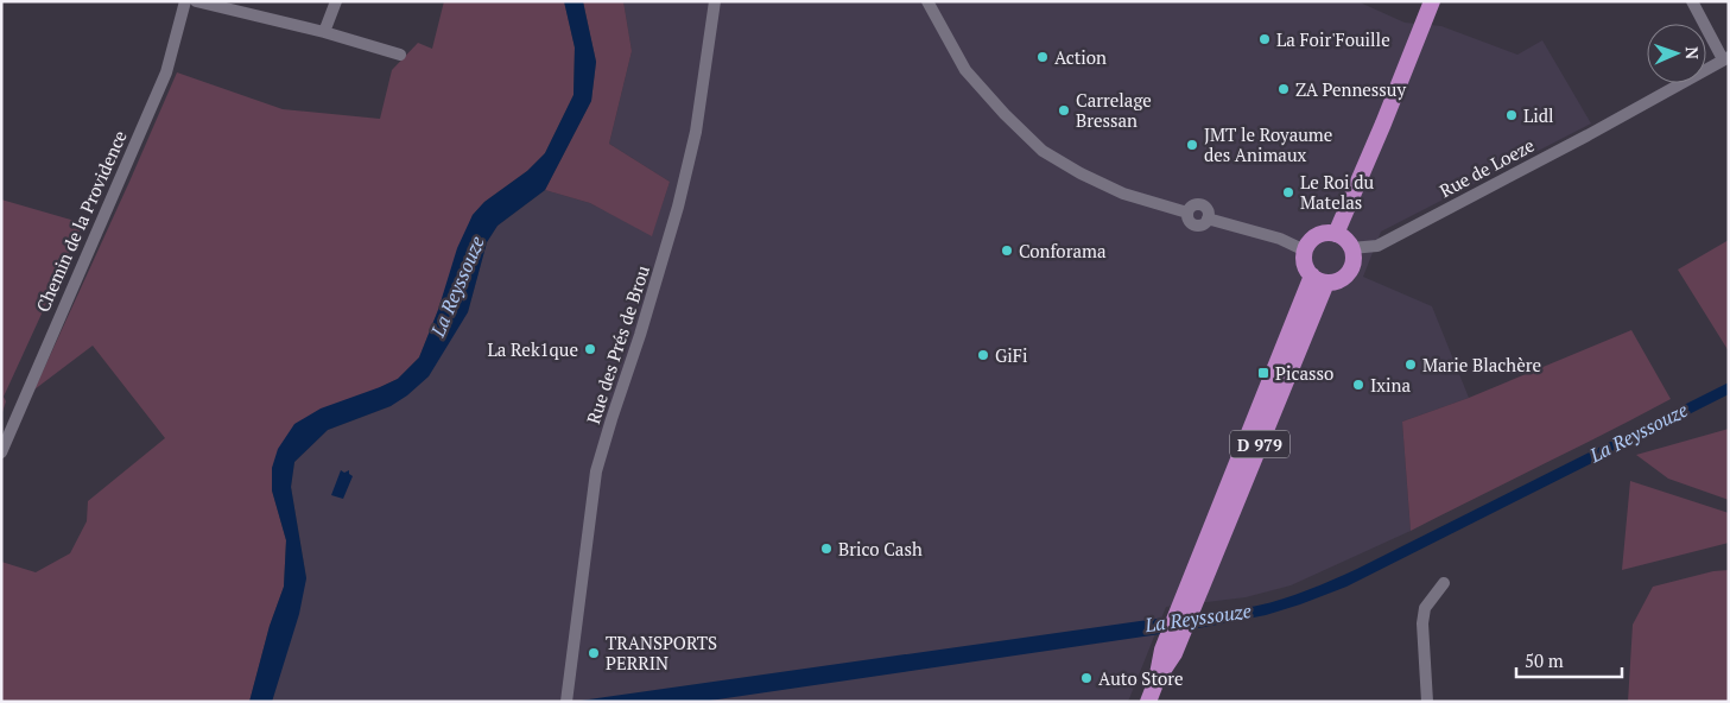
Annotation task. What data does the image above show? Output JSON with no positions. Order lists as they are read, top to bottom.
{
  "streets": {
    "main road": ["D 979"],
    "street": ["Rue de Loeze", "Chemin de la Providence", "Rue des Prés de Brou"]
  },
  "crossings": [
    ["Rue de Loeze", "D 979"]
  ],
  "water": ["La Reyssouze"],
  "places": {
    "other": [
      "La Foir'Fouille",
      "Action",
      "ZA Pennessuy",
      "Carrelage Bressan",
      "Lidl",
      "JMT le Royaume des Animaux",
      "Le Roi du Matelas",
      "Conforama",
      "La Rek1que",
      "GiFi",
      "Marie Blachère",
      "Ixina",
      "Brico Cash",
      "TRANSPORTS PERRIN",
      "Auto Store"
    ],
    "transit": ["Picasso"]
  },
  "scale_bar": "50 m",
  "north": "right"
}
